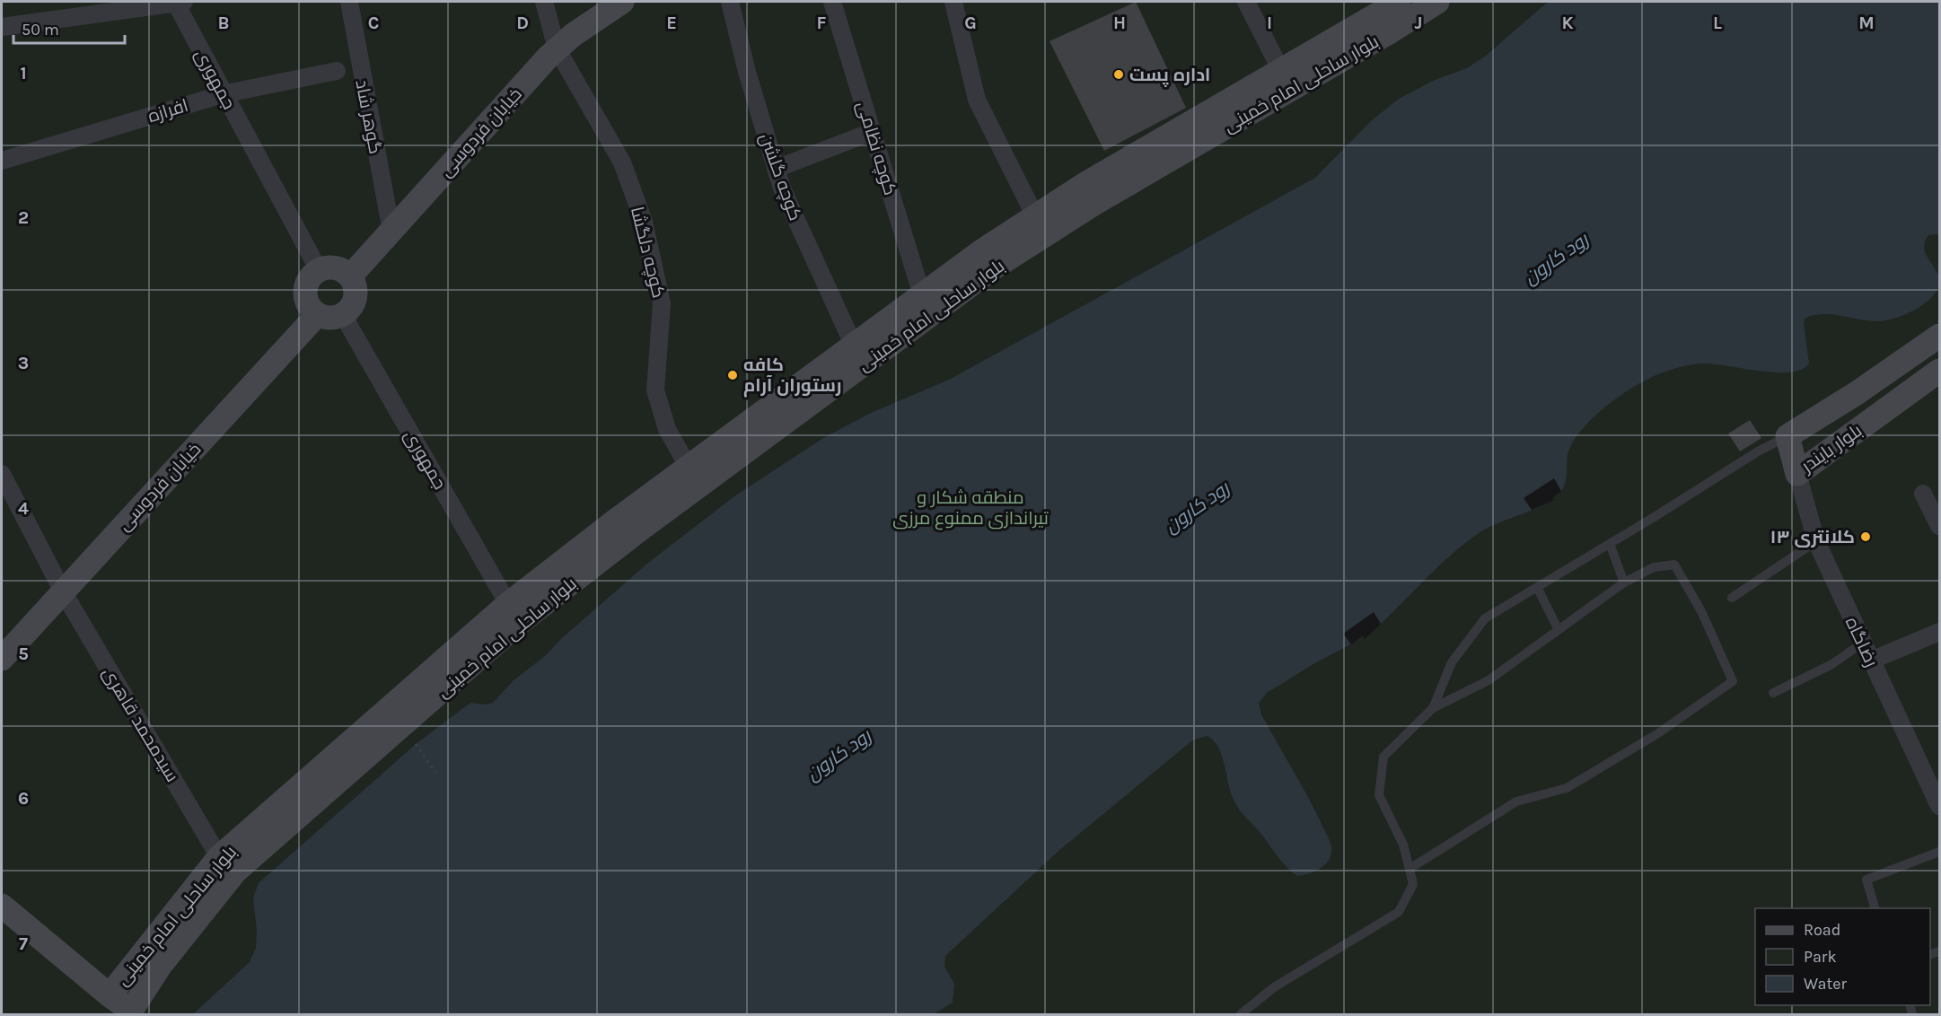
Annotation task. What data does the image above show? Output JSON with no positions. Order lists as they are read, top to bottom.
{
  "streets": {
    "main road": ["بلوار ساحلی امام خمینی", "خیابان فردوسی", "بلوار بایندر"],
    "street": [
      "جمهوری",
      "افرازه",
      "گوهر شاد",
      "کوچه نظامی",
      "کوچه گلشن",
      "کوچه دلگشا",
      "رضاگاه",
      "سیدمحمد قاهری"
    ]
  },
  "crossings": [
    ["جمهوری", "بلوار ساحلی امام خمینی"],
    ["جمهوری", "افرازه"],
    ["جمهوری", "خیابان فردوسی"],
    ["بلوار ساحلی امام خمینی", "کوچه نظامی"],
    ["بلوار ساحلی امام خمینی", "کوچه گلشن"],
    ["بلوار ساحلی امام خمینی", "کوچه دلگشا"],
    ["بلوار ساحلی امام خمینی", "سیدمحمد قاهری"],
    ["گوهر شاد", "خیابان فردوسی"],
    ["خیابان فردوسی", "کوچه دلگشا"],
    ["خیابان فردوسی", "سیدمحمد قاهری"],
    ["بلوار بایندر", "رضاگاه"]
  ],
  "water": ["رود کارون"],
  "parks": ["منطقه شکار و تیراندازی ممنوع مرزی"],
  "places": ["اداره پست", "کافه رستوران آرام", "کلانتری ۱۳"],
  "legend": ["Road", "Park", "Water"],
  "scale_bar": "50 m",
  "grid": {
    "columns": [
      "B",
      "C",
      "D",
      "E",
      "F",
      "G",
      "H",
      "I",
      "J",
      "K",
      "L",
      "M"
    ],
    "rows": [
      "1",
      "2",
      "3",
      "4",
      "5",
      "6",
      "7"
    ]
  }
}
